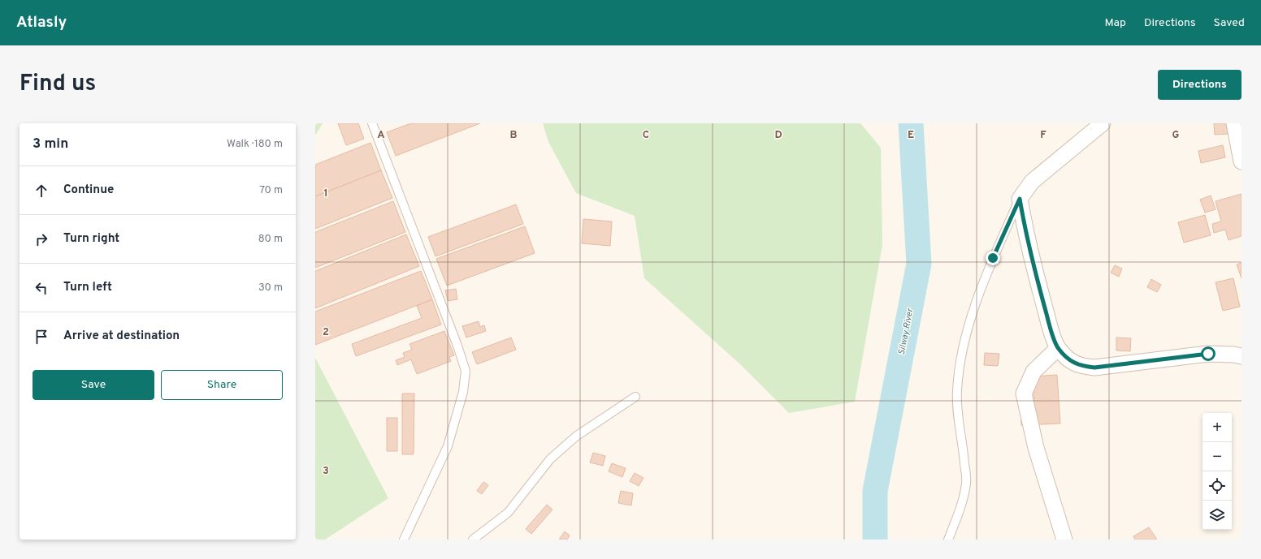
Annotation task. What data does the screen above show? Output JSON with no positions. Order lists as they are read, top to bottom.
{
  "water": ["Silway River"],
  "page": {
    "header": "Atlasly",
    "nav": ["Map", "Directions", "Saved"],
    "title": "Find us",
    "buttons": [
      "Directions",
      ["Save", "Share"]
    ],
    "heading": ["3 min", "Walk · 180 m"],
    "list": [
      ["Continue", "70 m"],
      ["Turn right", "80 m"],
      ["Turn left", "30 m"],
      "Arrive at destination"
    ],
    "map_buttons": ["+", "−"]
  },
  "grid": {
    "columns": [
      "A",
      "B",
      "C",
      "D",
      "E",
      "F",
      "G"
    ],
    "rows": ["1", "2", "3"]
  }
}
